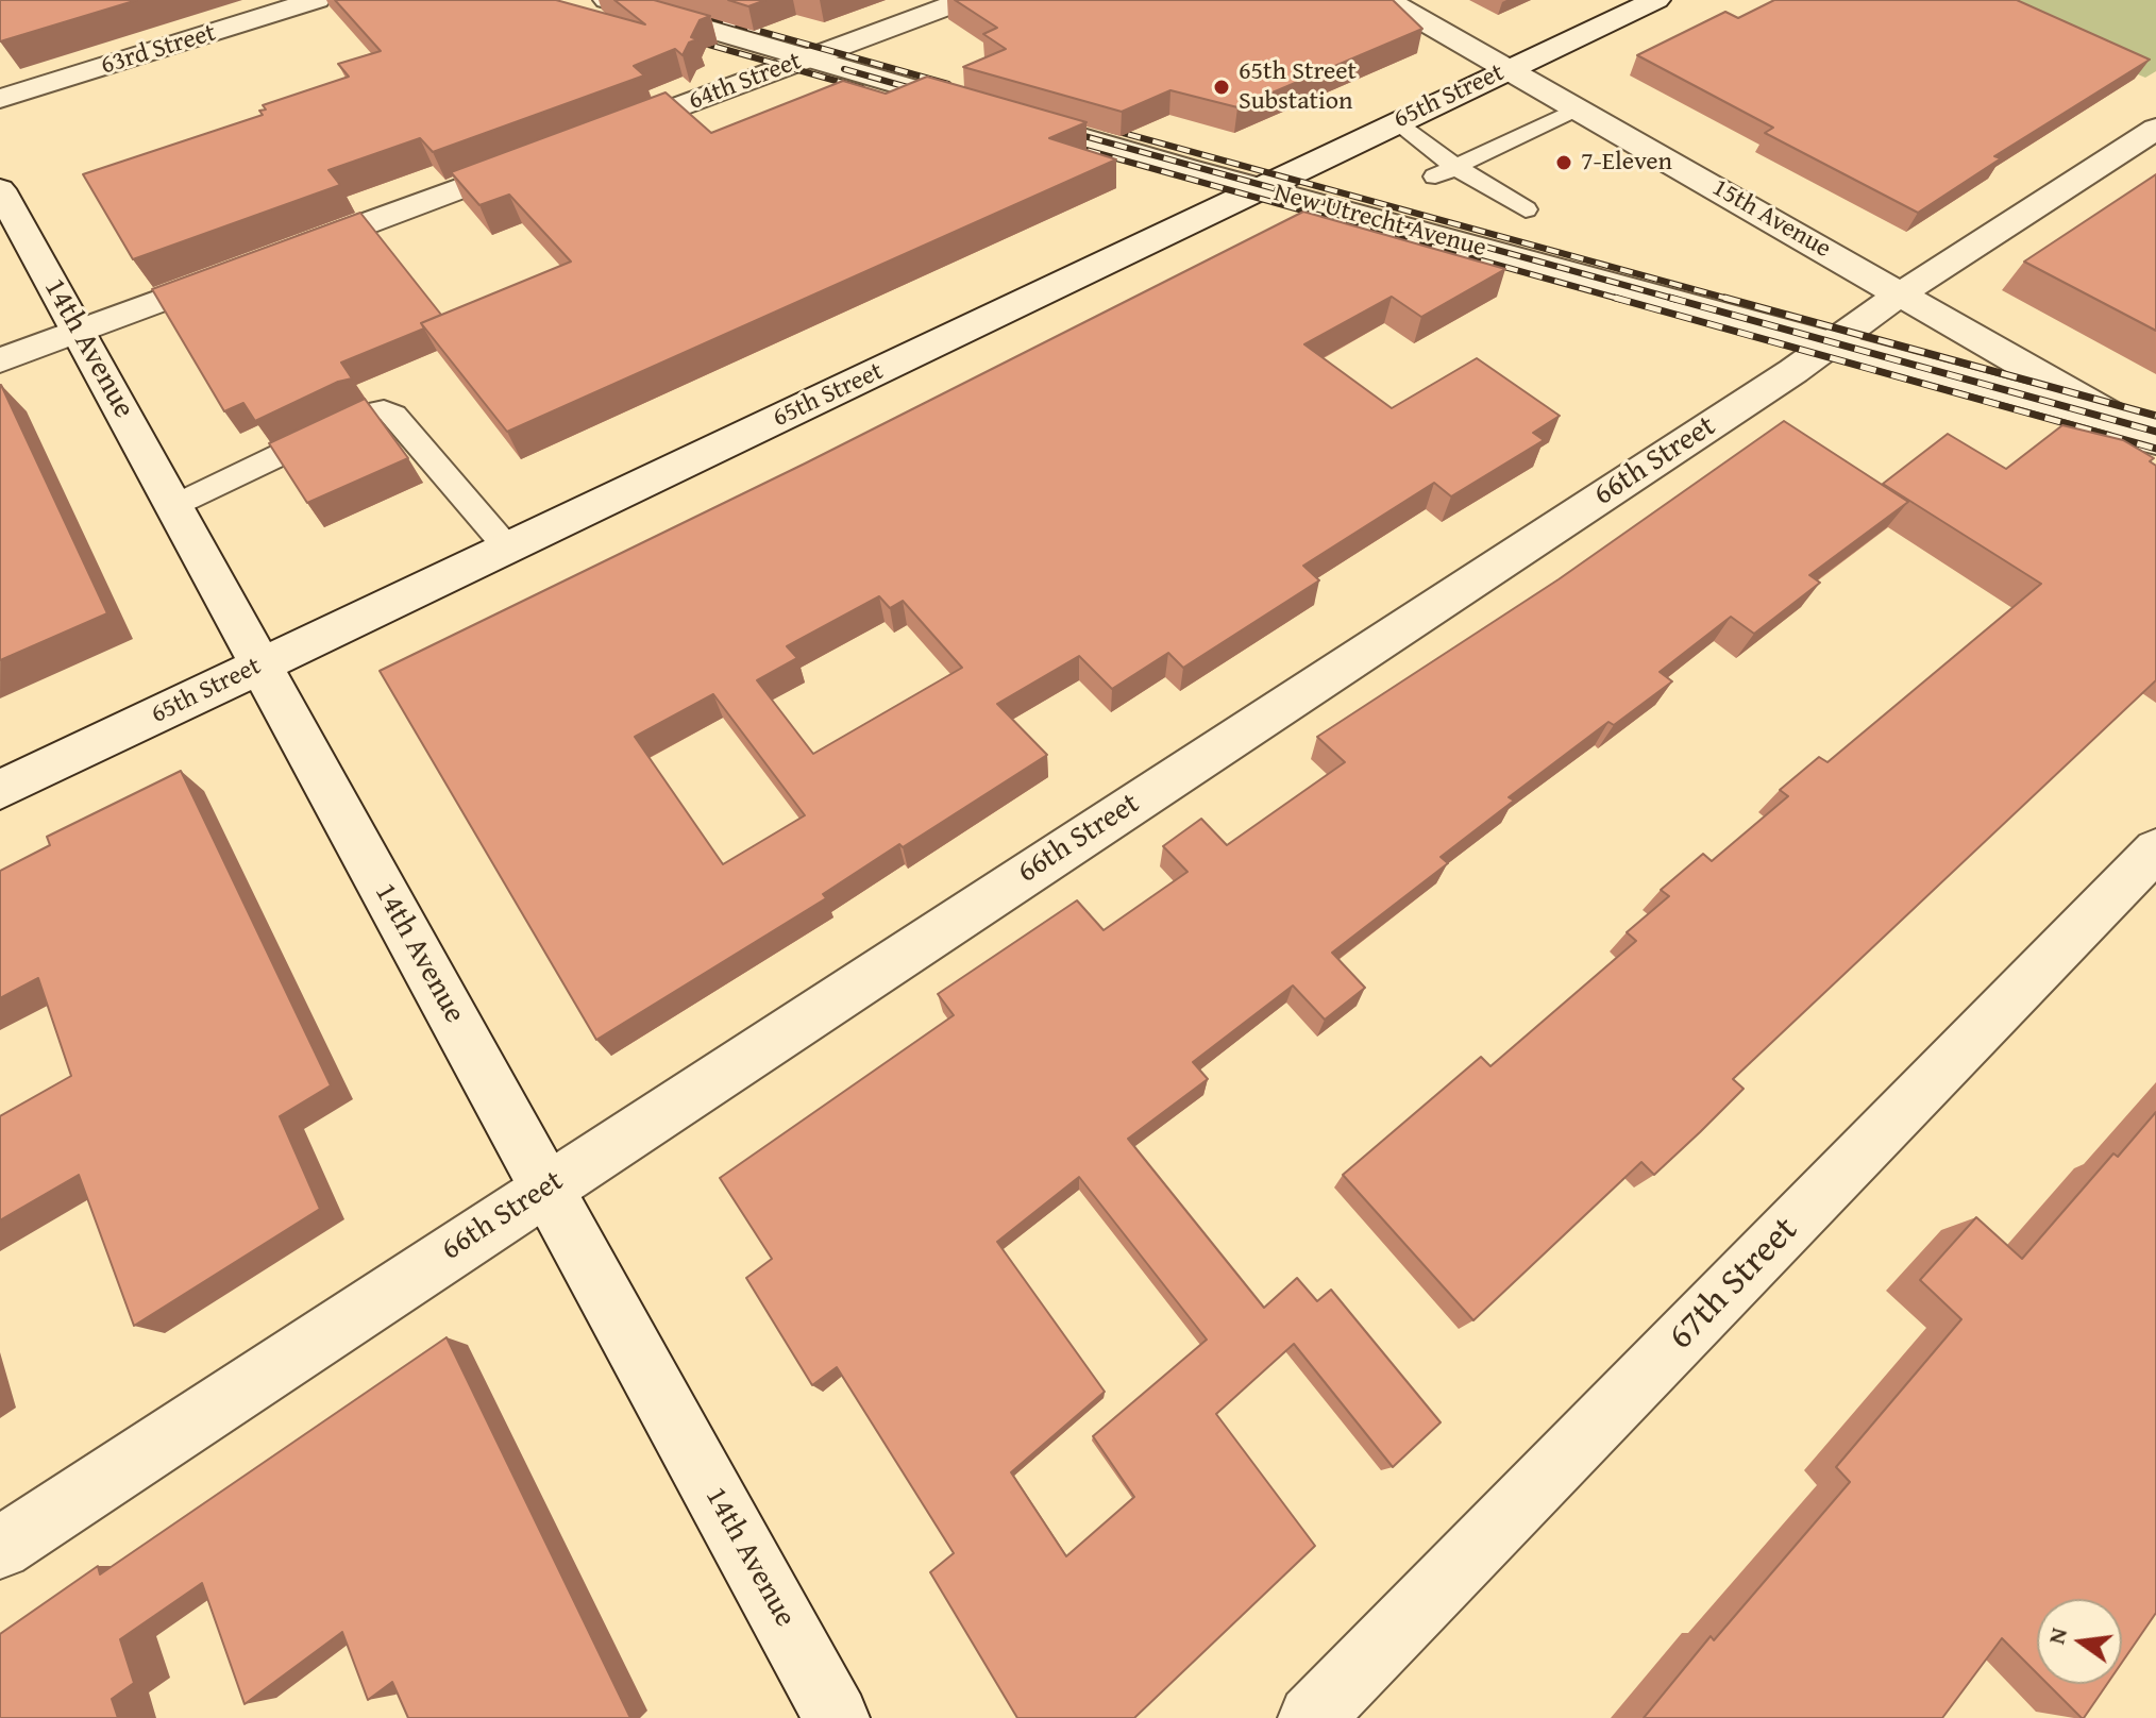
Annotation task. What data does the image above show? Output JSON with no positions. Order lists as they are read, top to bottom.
{
  "streets": {
    "street": [
      "63rd Street",
      "64th Street",
      "65th Street",
      "15th Avenue",
      "New Utrecht Avenue",
      "14th Avenue",
      "66th Street",
      "67th Street"
    ]
  },
  "crossings": [
    ["64th Street", "New Utrecht Avenue"],
    ["65th Street", "15th Avenue"],
    ["65th Street", "New Utrecht Avenue"],
    ["65th Street", "14th Avenue"],
    ["15th Avenue", "New Utrecht Avenue"],
    ["15th Avenue", "66th Street"],
    ["New Utrecht Avenue", "66th Street"],
    ["14th Avenue", "66th Street"]
  ],
  "places": ["65th Street Substation", "7-Eleven"],
  "north": "left"
}
